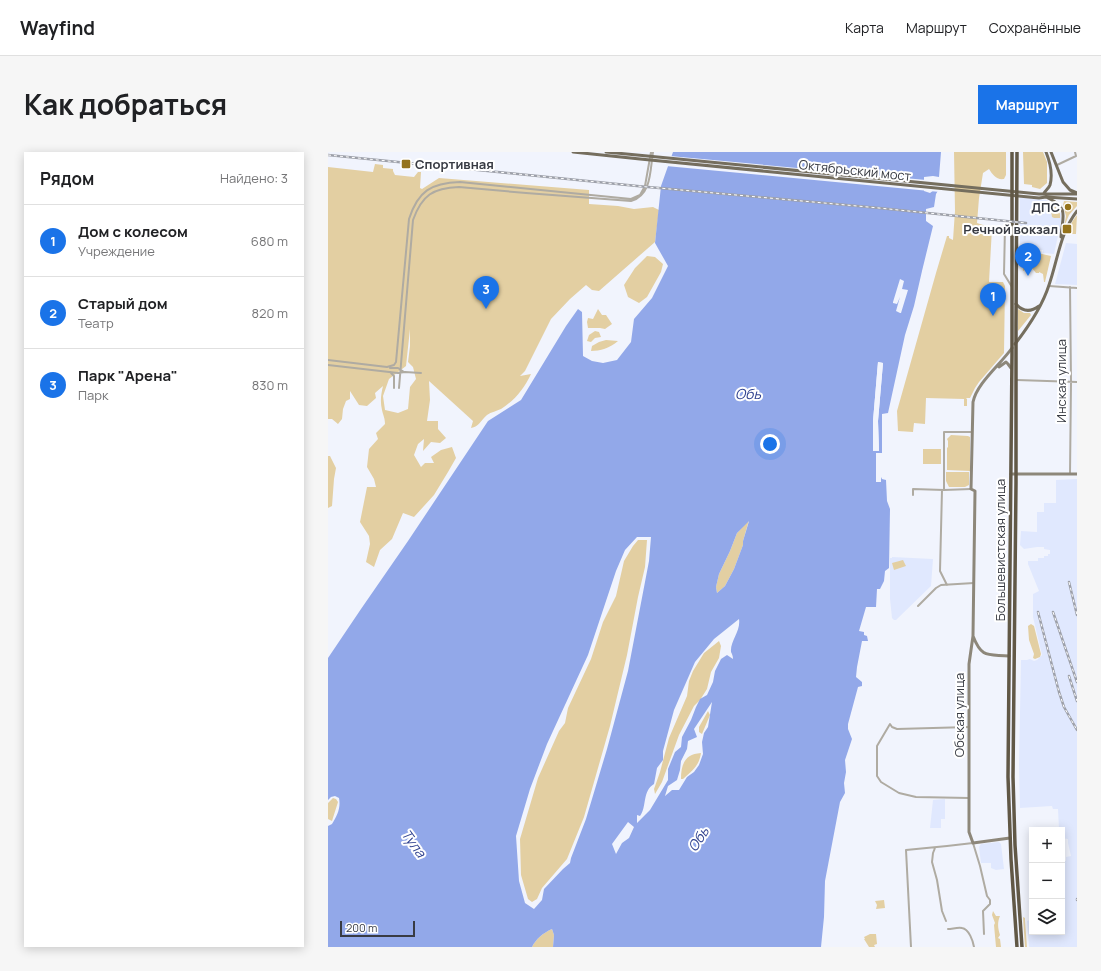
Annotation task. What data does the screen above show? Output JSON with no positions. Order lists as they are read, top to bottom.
{
  "streets": {
    "highway": ["Большевистская улица"],
    "main road": ["Октябрьский мост"],
    "street": ["Инская улица", "Обская улица"]
  },
  "water": ["Обь", "Тула"],
  "places": {
    "transit": ["Спортивная", "Речной вокзал"],
    "other": ["ДПС"]
  },
  "scale_bar": "200 m",
  "page": {
    "header": "Wayfind",
    "nav": ["Карта", "Маршрут", "Сохранённые"],
    "title": "Как добраться",
    "buttons": "Маршрут",
    "heading": ["Рядом", "Найдено: 3"],
    "list": [
      {
        "mark": "1",
        "name": "Дом с колесом",
        "note": "Учреждение",
        "value": "680 m"
      },
      {
        "mark": "2",
        "name": "Старый дом",
        "note": "Театр",
        "value": "820 m"
      },
      {
        "mark": "3",
        "name": "Парк \"Арена\"",
        "note": "Парк",
        "value": "830 m"
      }
    ],
    "pins": ["2", "3", "1"],
    "map_buttons": ["+", "−"],
    "scale": "200 m"
  }
}
